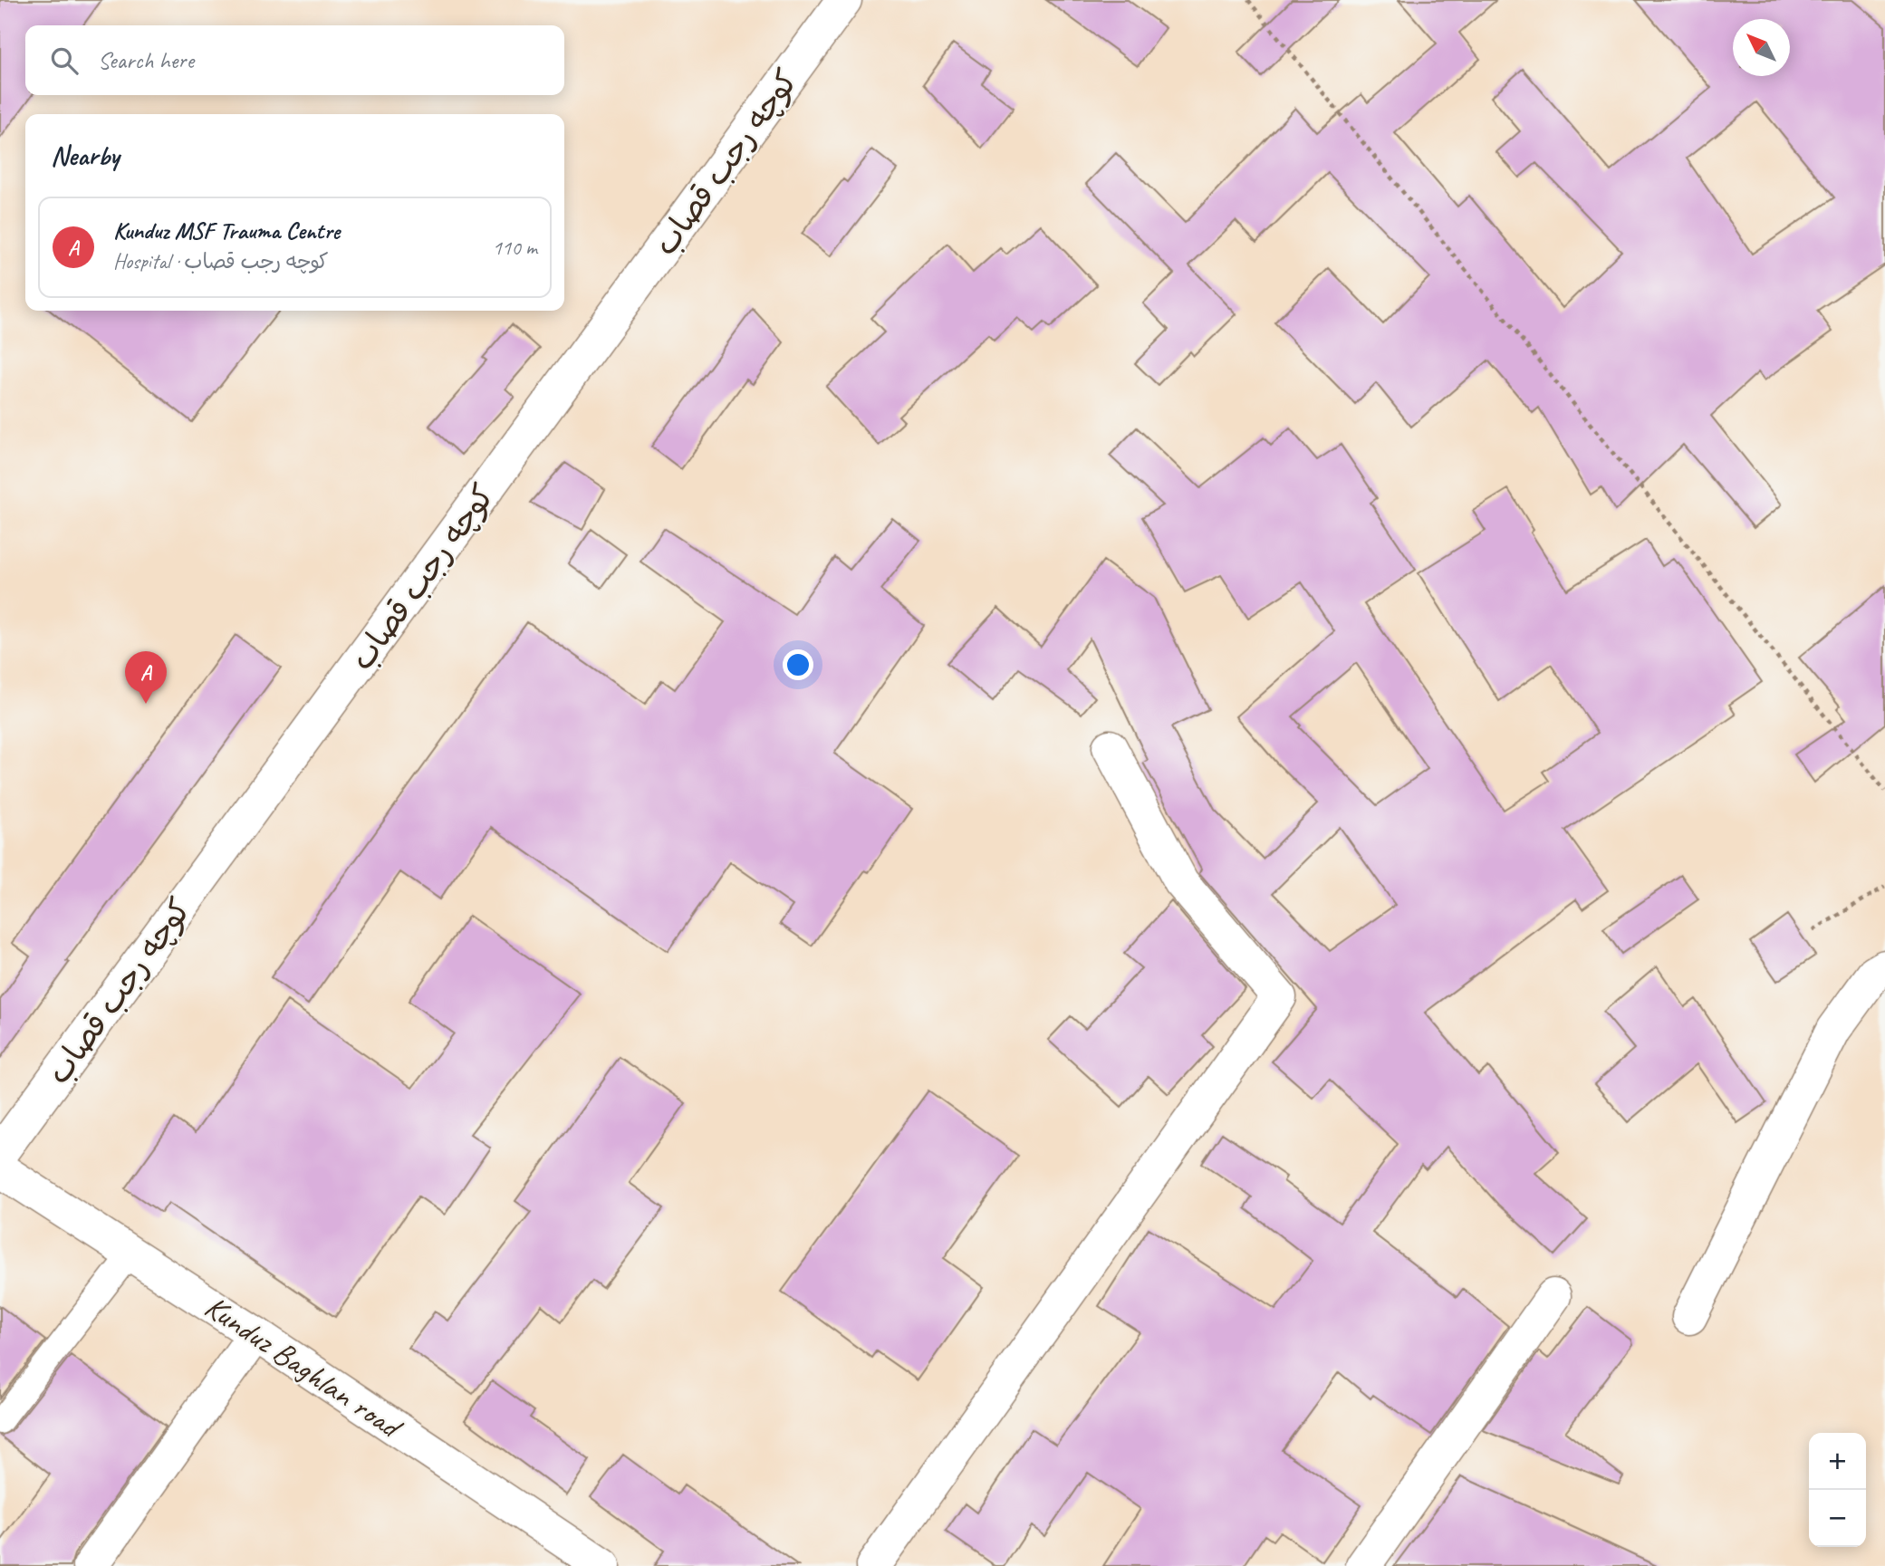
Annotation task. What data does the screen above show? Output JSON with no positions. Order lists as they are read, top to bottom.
{
  "streets": {
    "main road": ["کوچه رجب قصاب", "Kunduz Baghlan road"]
  },
  "north": "top left",
  "page": {
    "search": "Search here",
    "heading": "Nearby",
    "list": [
      {
        "mark": "A",
        "name": "Kunduz MSF Trauma Centre",
        "note": "Hospital · کوچه رجب قصاب",
        "value": "110 m"
      }
    ],
    "pins": "A",
    "map_buttons": ["+", "−"]
  }
}
